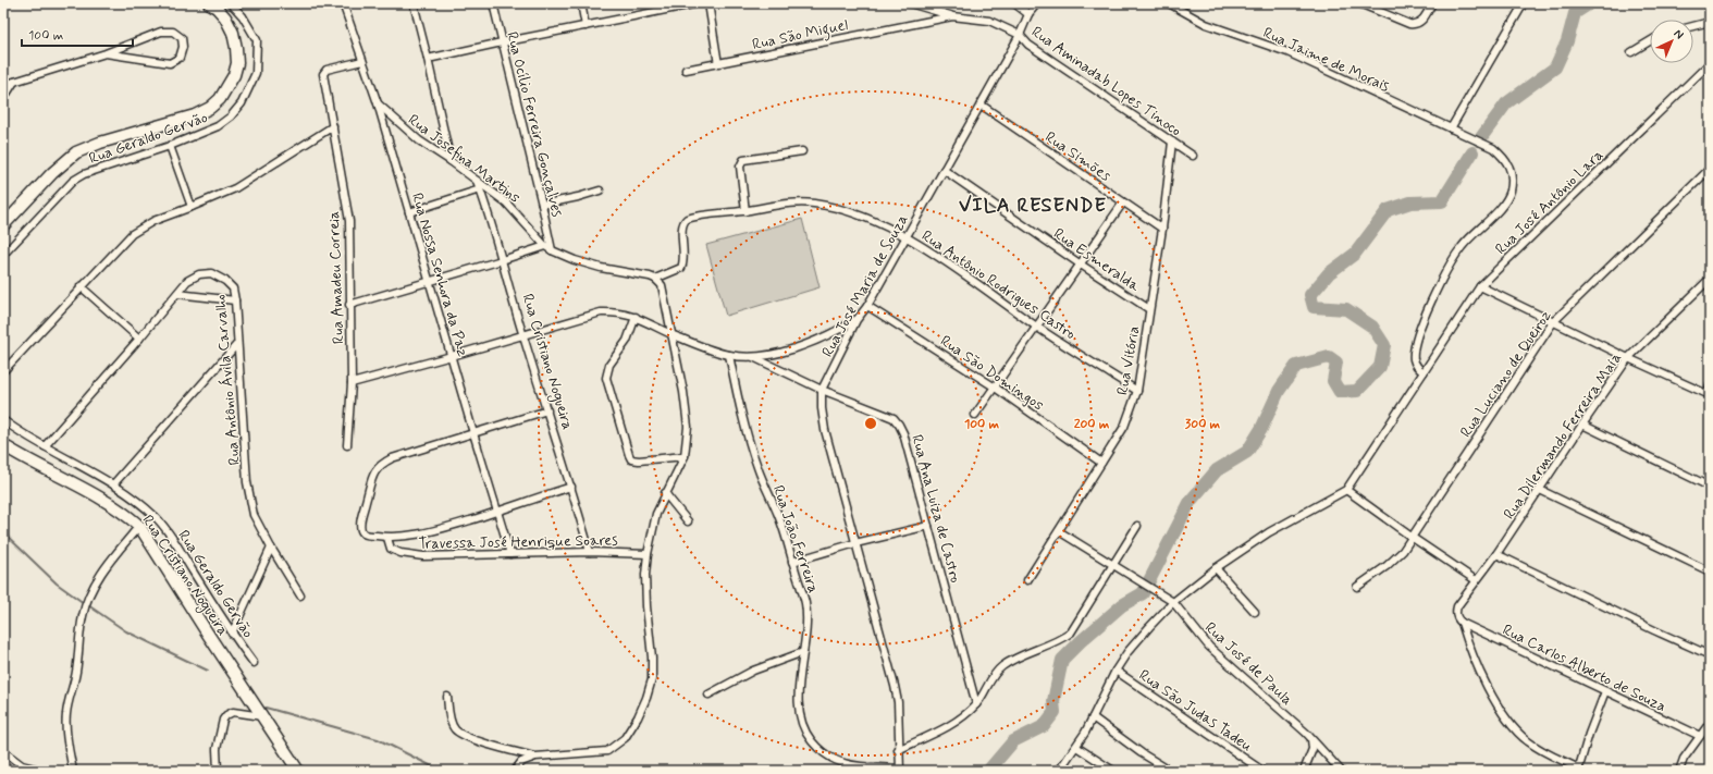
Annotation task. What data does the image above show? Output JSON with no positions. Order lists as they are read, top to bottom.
{
  "streets": {
    "highway": ["Rua Cristiano Nogueira"],
    "street": [
      "Rua São Miguel",
      "Rua Jaime de Morais",
      "Rua Aminadab Lopes Tinoco",
      "Rua Ocílio Ferreira Gonçalves",
      "Rua Geraldo Gervão",
      "Rua Simões",
      "Rua Josefina Martins",
      "Rua José Antônio Lara",
      "Rua Esmeralda",
      "Rua Nossa Senhora da Paz",
      "Rua Amadeu Correia",
      "Rua Antônio Rodrigues Castro",
      "Rua José Maria de Souza",
      "Rua Vitória",
      "Rua São Domingos",
      "Rua Luciano de Queiroz",
      "Rua Antônio Ávila Carvalho",
      "Rua Dilermando Ferreira Maia",
      "Rua Ana Luiza de Castro",
      "Rua João Ferreira",
      "Travessa José Henrique Soares",
      "Rua José de Paula",
      "Rua Carlos Alberto de Souza",
      "Rua São Judas Tadeu"
    ]
  },
  "crossings": [
    ["Rua São Miguel", "Rua Aminadab Lopes Tinoco"],
    ["Rua São Miguel", "Rua José Maria de Souza"],
    ["Rua Jaime de Morais", "Rua José Antônio Lara"],
    ["Rua Aminadab Lopes Tinoco", "Rua José Maria de Souza"],
    ["Rua Aminadab Lopes Tinoco", "Rua Vitória"],
    ["Rua Ocílio Ferreira Gonçalves", "Rua Josefina Martins"],
    ["Rua Geraldo Gervão", "Rua Antônio Ávila Carvalho"],
    ["Rua Simões", "Rua José Maria de Souza"],
    ["Rua Simões", "Rua Vitória"],
    ["Rua Josefina Martins", "Rua Nossa Senhora da Paz"],
    ["Rua Josefina Martins", "Rua Antônio Rodrigues Castro"],
    ["Rua Josefina Martins", "Rua Cristiano Nogueira"],
    ["Rua Esmeralda", "Rua José Maria de Souza"],
    ["Rua Esmeralda", "Rua Vitória"],
    ["Rua Nossa Senhora da Paz", "Rua Amadeu Correia"],
    ["Rua Nossa Senhora da Paz", "Travessa José Henrique Soares"],
    ["Rua Antônio Rodrigues Castro", "Rua José Maria de Souza"],
    ["Rua Antônio Rodrigues Castro", "Rua Vitória"],
    ["Rua José Maria de Souza", "Rua São Domingos"],
    ["Rua José Maria de Souza", "Rua Ana Luiza de Castro"],
    ["Rua José Maria de Souza", "Rua João Ferreira"],
    ["Rua Vitória", "Rua São Domingos"],
    ["Rua Vitória", "Rua José de Paula"],
    ["Rua Cristiano Nogueira", "Travessa José Henrique Soares"],
    ["Rua Dilermando Ferreira Maia", "Rua Carlos Alberto de Souza"]
  ],
  "districts": ["VILA RESENDE"],
  "scale_bar": "100 m",
  "north": "top right",
  "rings": ["100 m", "200 m", "300 m"]
}
